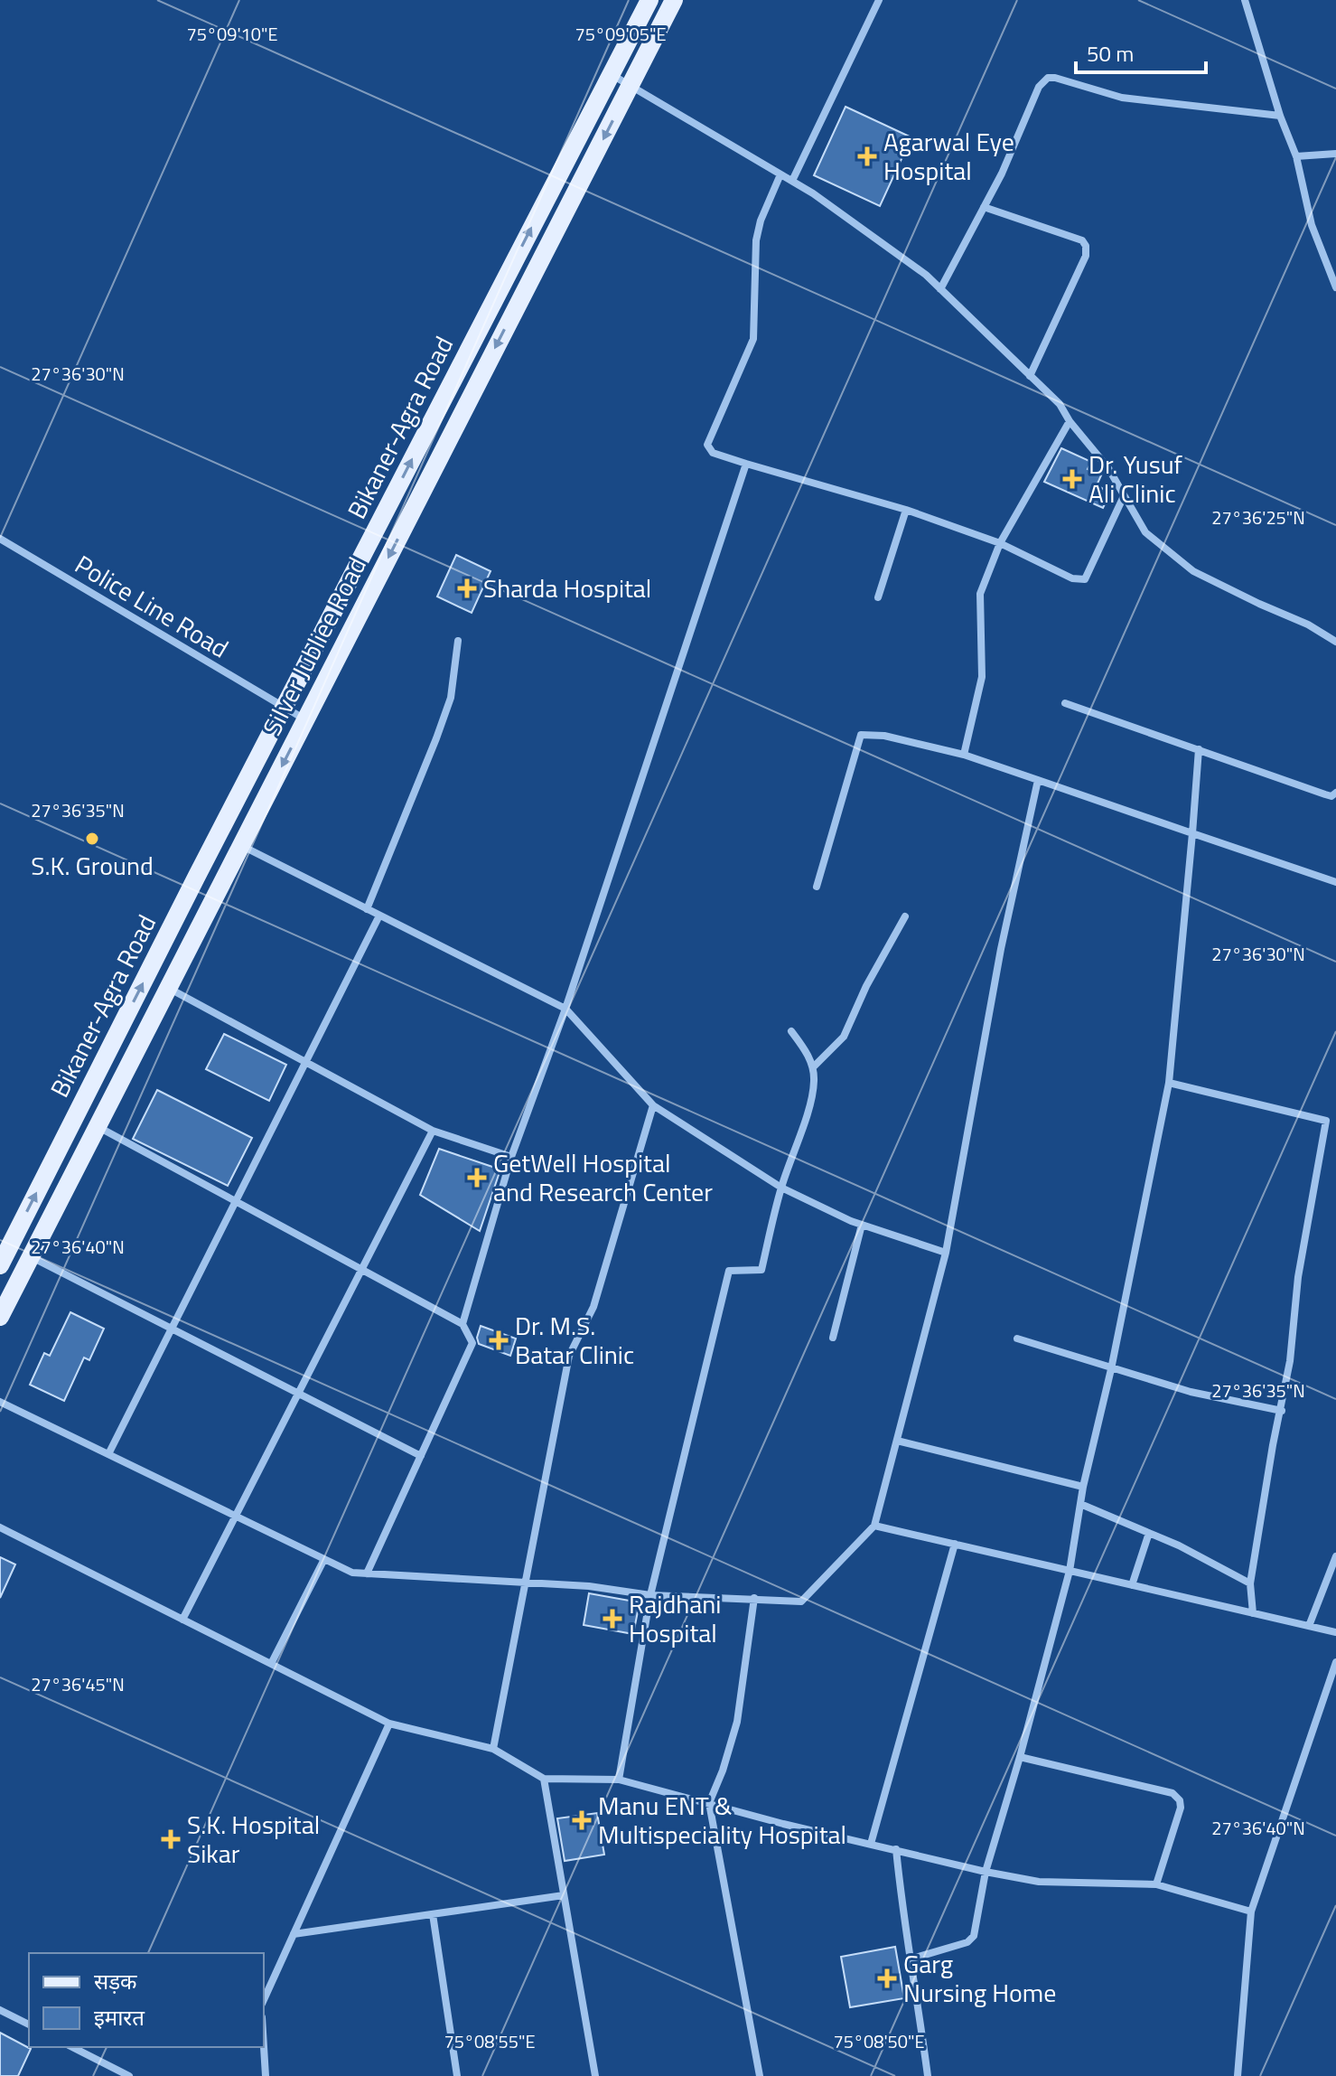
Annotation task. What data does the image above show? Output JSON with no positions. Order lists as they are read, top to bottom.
{
  "streets": {
    "main road": ["Bikaner-Agra Road", "Silver Jubliee Road"],
    "street": ["Police Line Road"]
  },
  "crossings": [
    ["Bikaner-Agra Road", "Police Line Road"],
    ["Police Line Road", "Silver Jubliee Road"]
  ],
  "one_way": ["Bikaner-Agra Road", "Silver Jubliee Road"],
  "places": {
    "health": [
      "Agarwal Eye Hospital",
      "Dr. Yusuf Ali Clinic",
      "Sharda Hospital",
      "GetWell Hospital and Research Center",
      "Dr. M.S. Batar Clinic",
      "Rajdhani Hospital",
      "Manu ENT & Multispeciality Hospital",
      "S.K. Hospital Sikar",
      "Garg Nursing Home"
    ],
    "other": ["S.K. Ground"]
  },
  "legend": ["सड़क", "इमारत"],
  "scale_bar": "50 m",
  "coordinates": [
    "75°09'10\"E",
    "75°09'05\"E",
    "27°36'30\"N",
    "27°36'25\"N",
    "27°36'35\"N",
    "27°36'40\"N",
    "27°36'45\"N",
    "75°08'55\"E",
    "75°08'50\"E"
  ]
}
